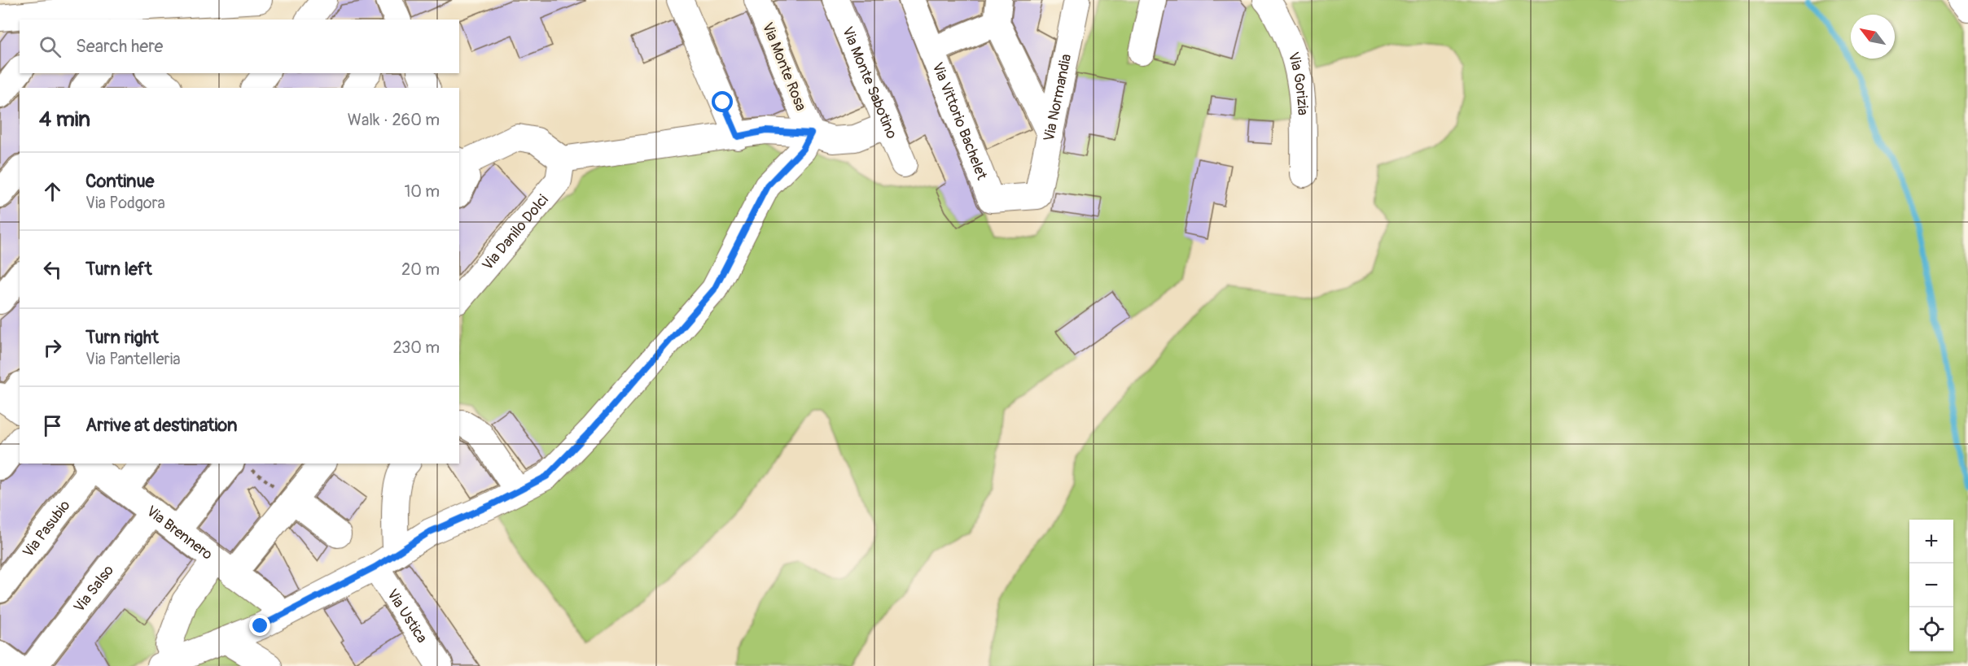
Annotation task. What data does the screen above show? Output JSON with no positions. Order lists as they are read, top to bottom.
{
  "streets": {
    "street": [
      "Via Monte Rosa",
      "Via Monte Sabotino",
      "Via Gorizia",
      "Via Normandia",
      "Via Vittorio Bachelet",
      "Via Danilo Dolci",
      "Via Pasubio",
      "Via Brennero",
      "Via Salso",
      "Via Ustica"
    ]
  },
  "crossings": [
    ["Via Normandia", "Via Vittorio Bachelet"],
    ["Via Pasubio", "Via Brennero"],
    ["Via Brennero", "Via Salso"]
  ],
  "north": "top left",
  "page": {
    "search": "Search here",
    "heading": ["4 min", "Walk · 260 m"],
    "list": [
      ["Continue", "Via Podgora", "10 m"],
      ["Turn left", "20 m"],
      ["Turn right", "Via Pantelleria", "230 m"],
      "Arrive at destination"
    ],
    "map_buttons": ["+", "−"]
  }
}
